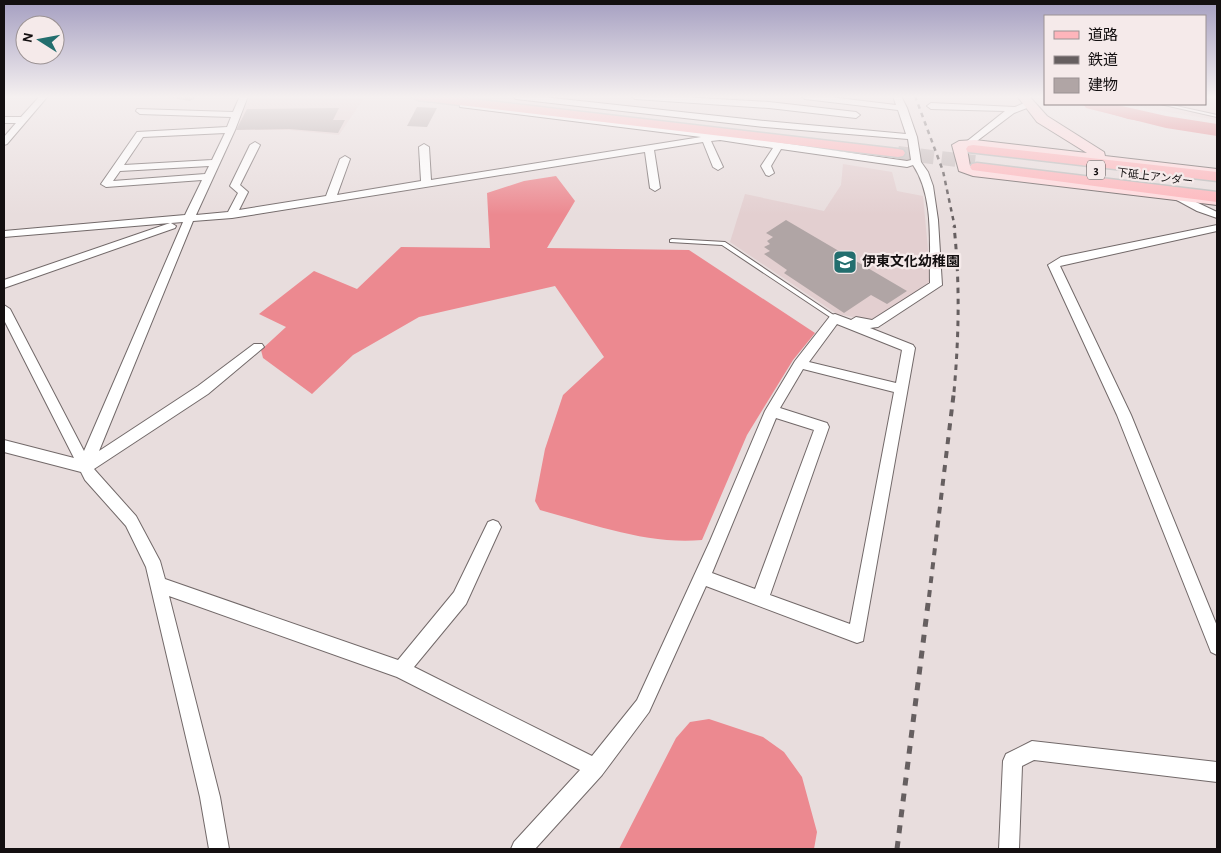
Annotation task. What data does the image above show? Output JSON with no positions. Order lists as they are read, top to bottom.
{
  "streets": {
    "main road": ["3", "下砥上アンダー"]
  },
  "crossings": [
    ["3", "下砥上アンダー"]
  ],
  "places": {
    "school or university": ["伊東文化幼稚園"]
  },
  "legend": ["道路", "鉄道", "建物"],
  "north": "left"
}
